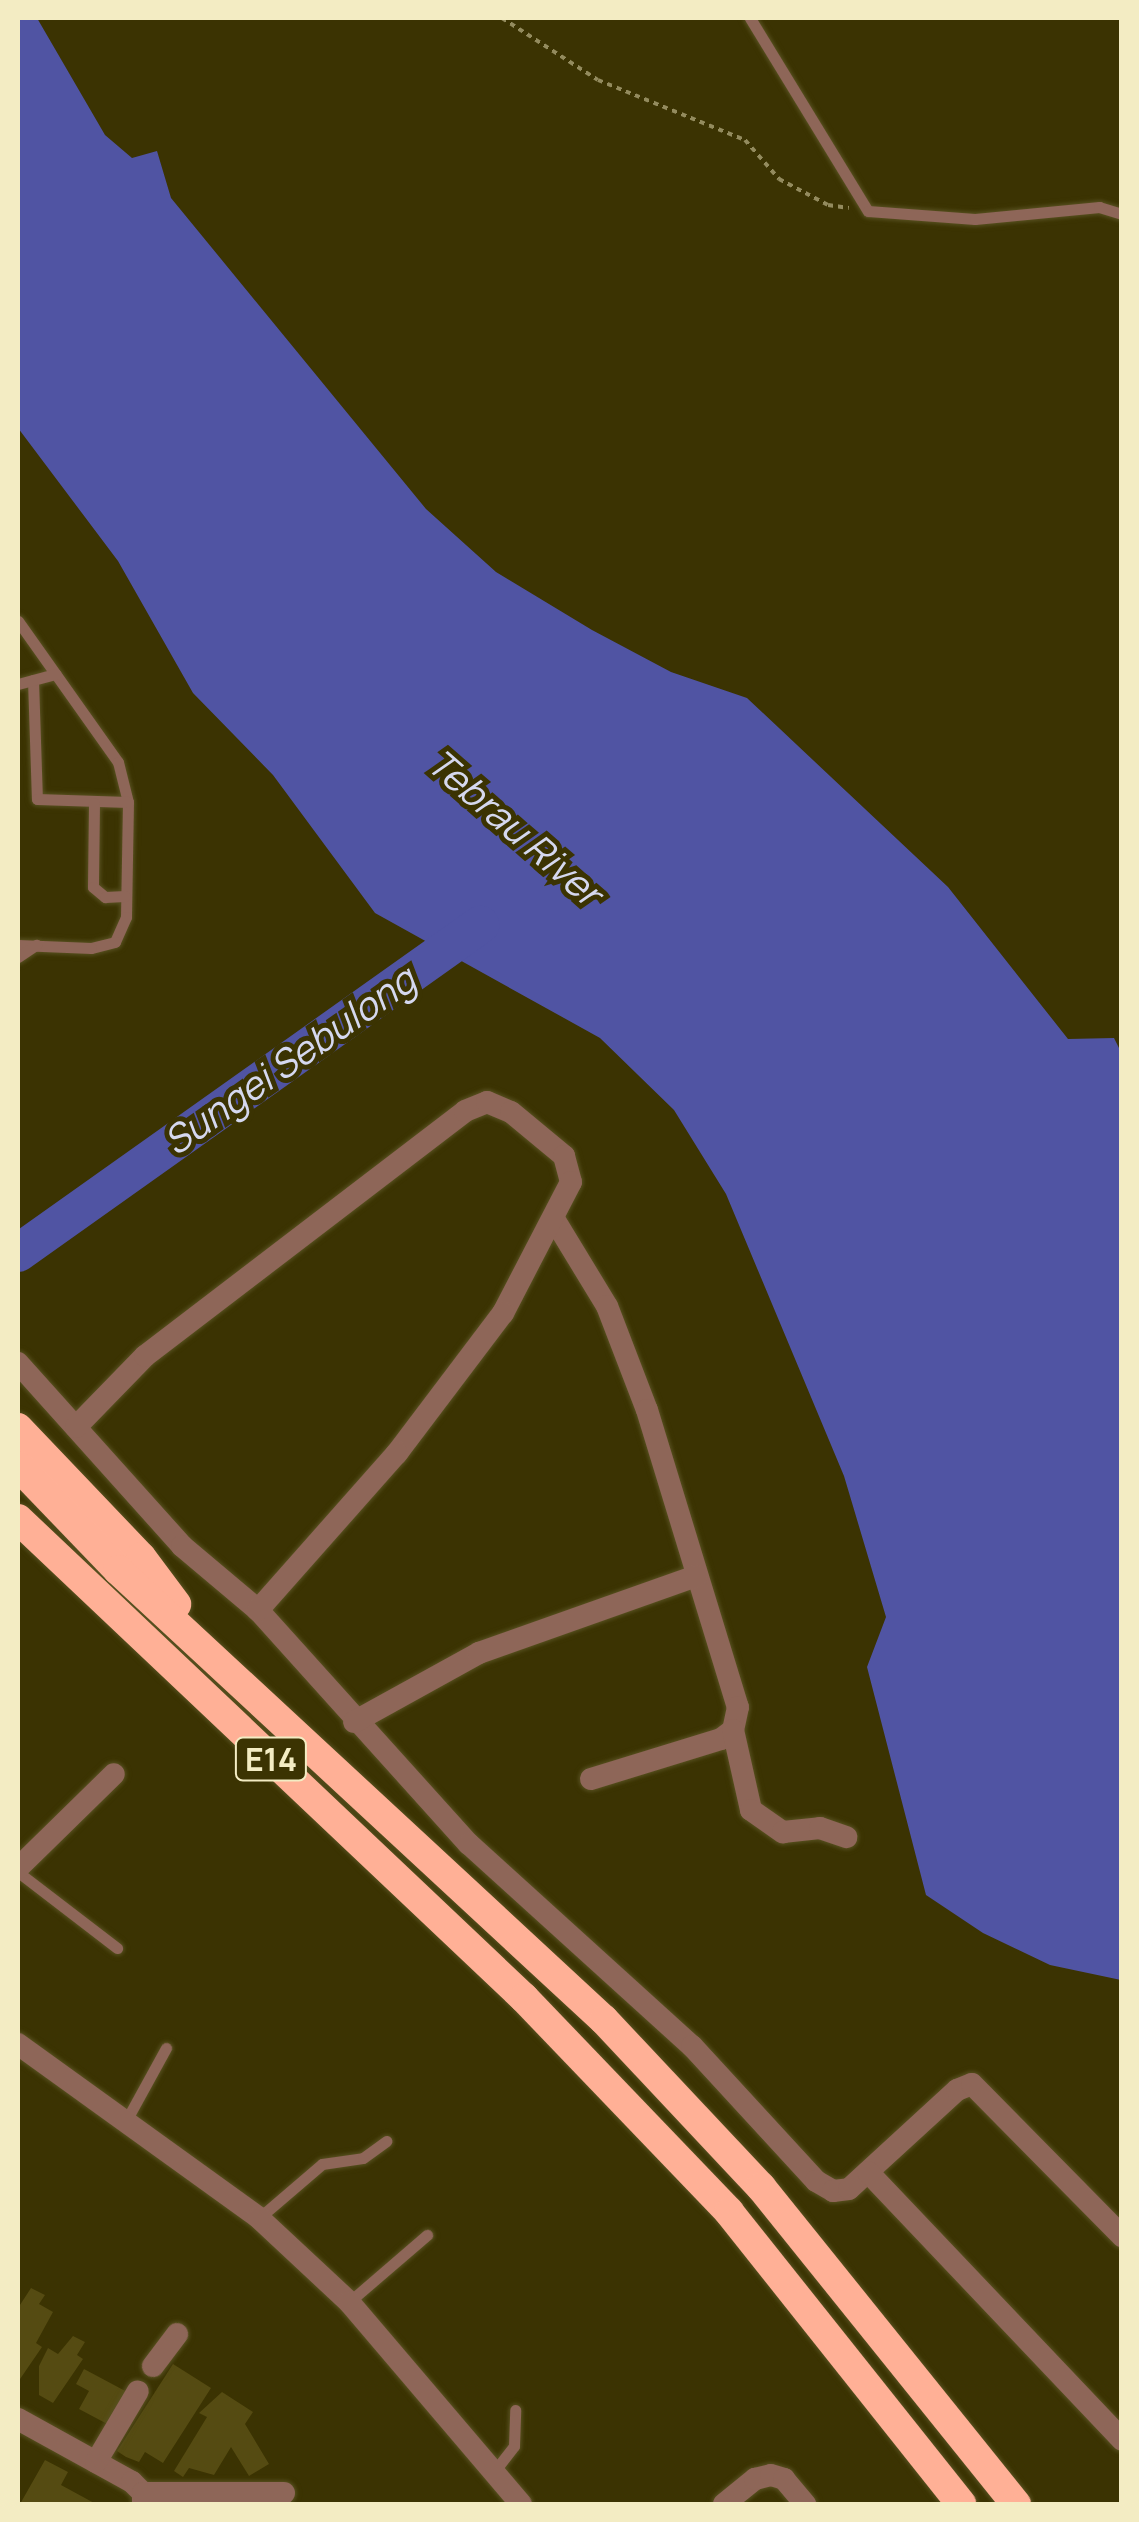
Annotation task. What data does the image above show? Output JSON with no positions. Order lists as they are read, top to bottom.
{
  "streets": {
    "highway": ["E14"]
  },
  "water": ["Tebrau River", "Sungei Sebulong"]
}
